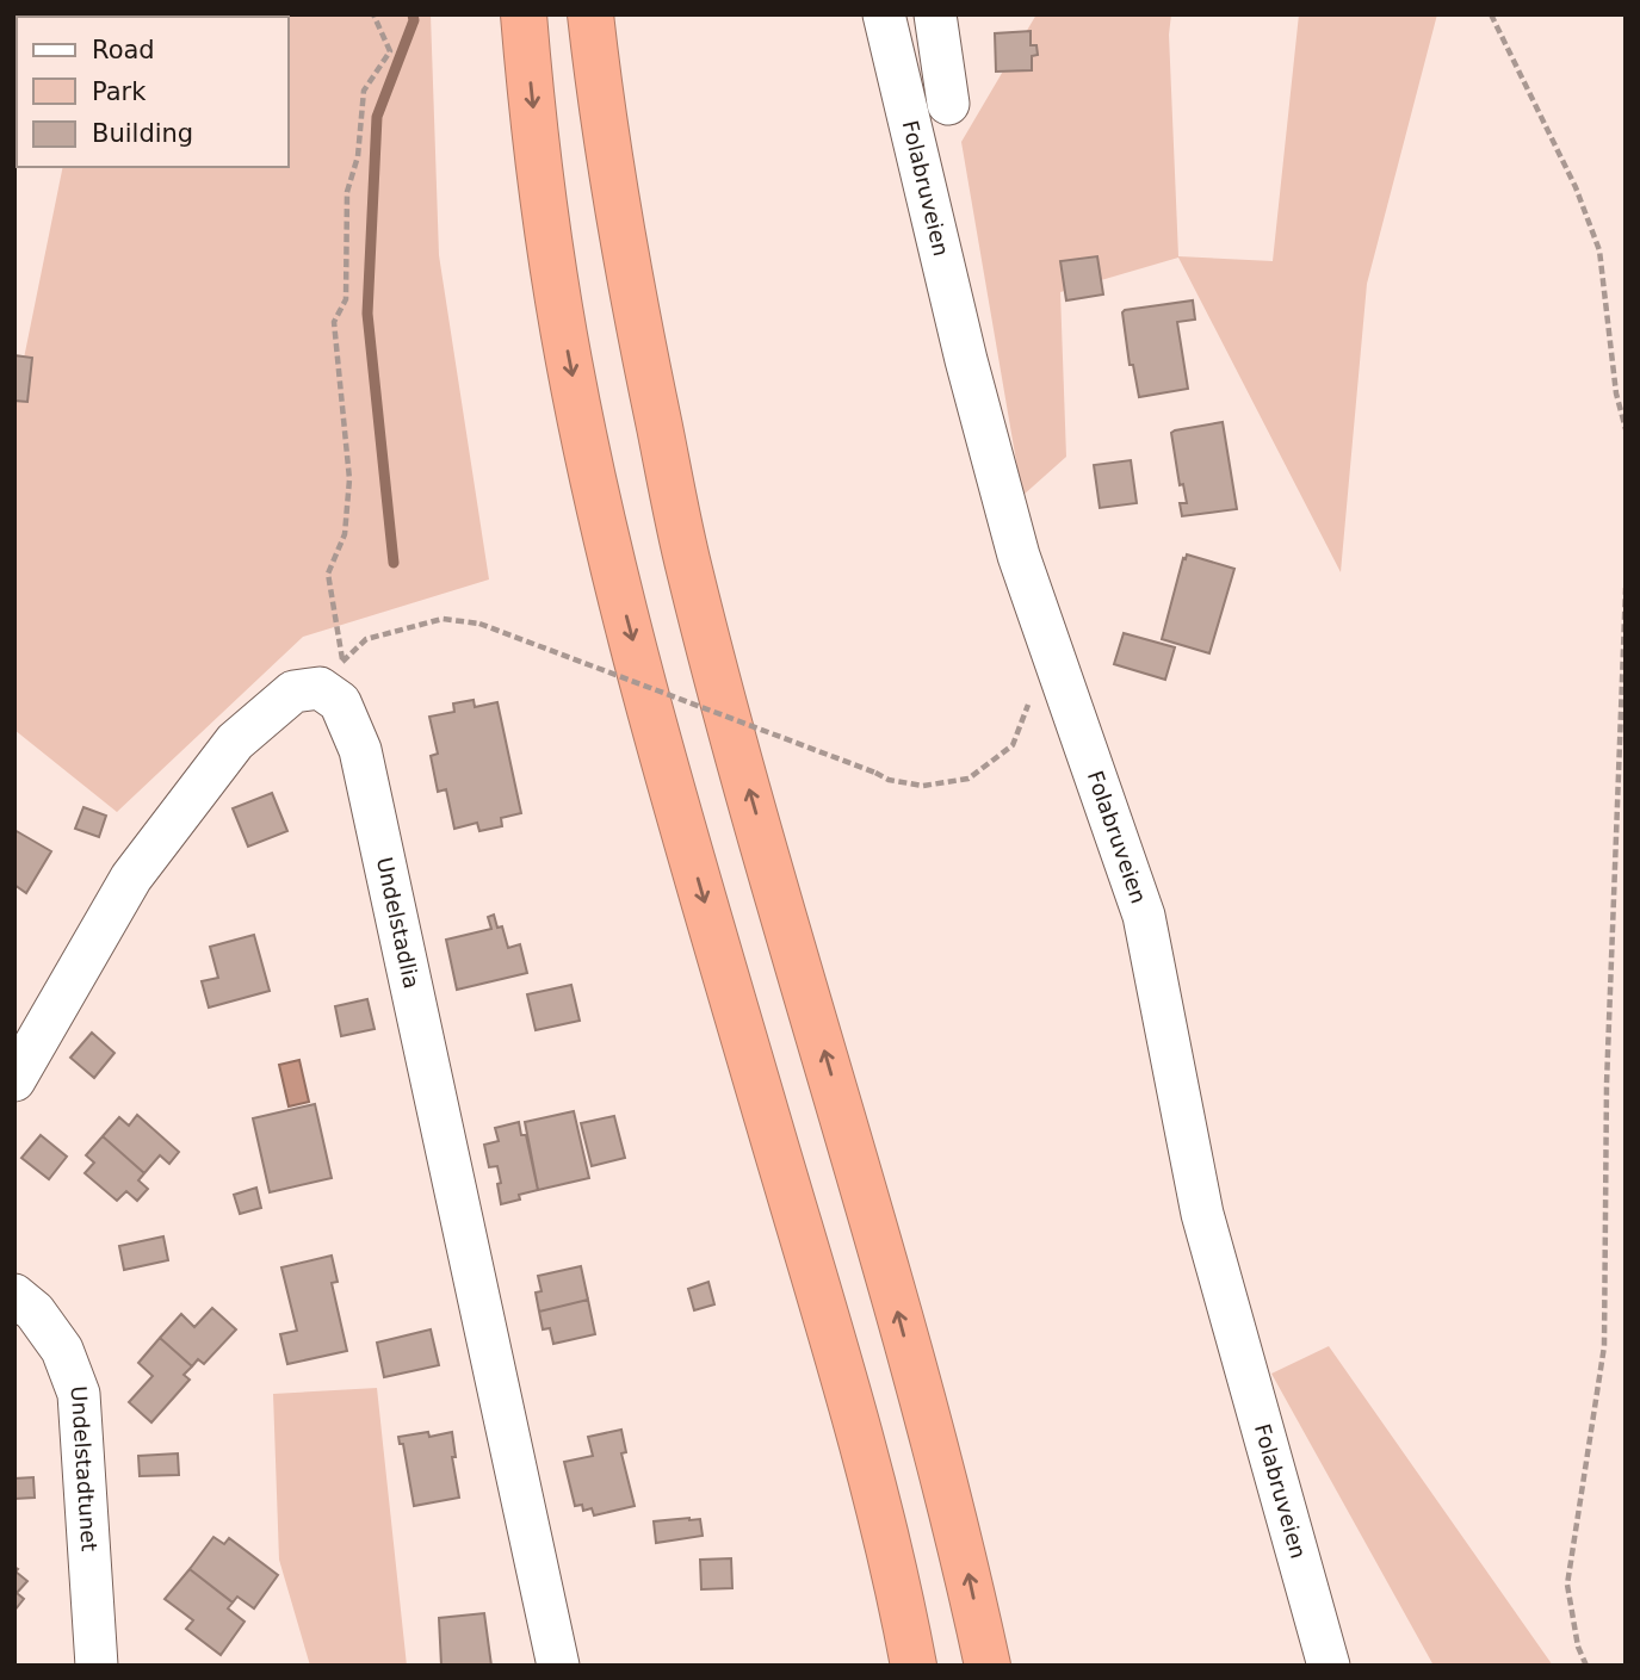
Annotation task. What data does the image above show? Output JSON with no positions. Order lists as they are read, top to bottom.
{
  "streets": {
    "street": ["Folabruveien", "Undelstadlia", "Undelstadtunet"]
  },
  "legend": ["Road", "Park", "Building"]
}
